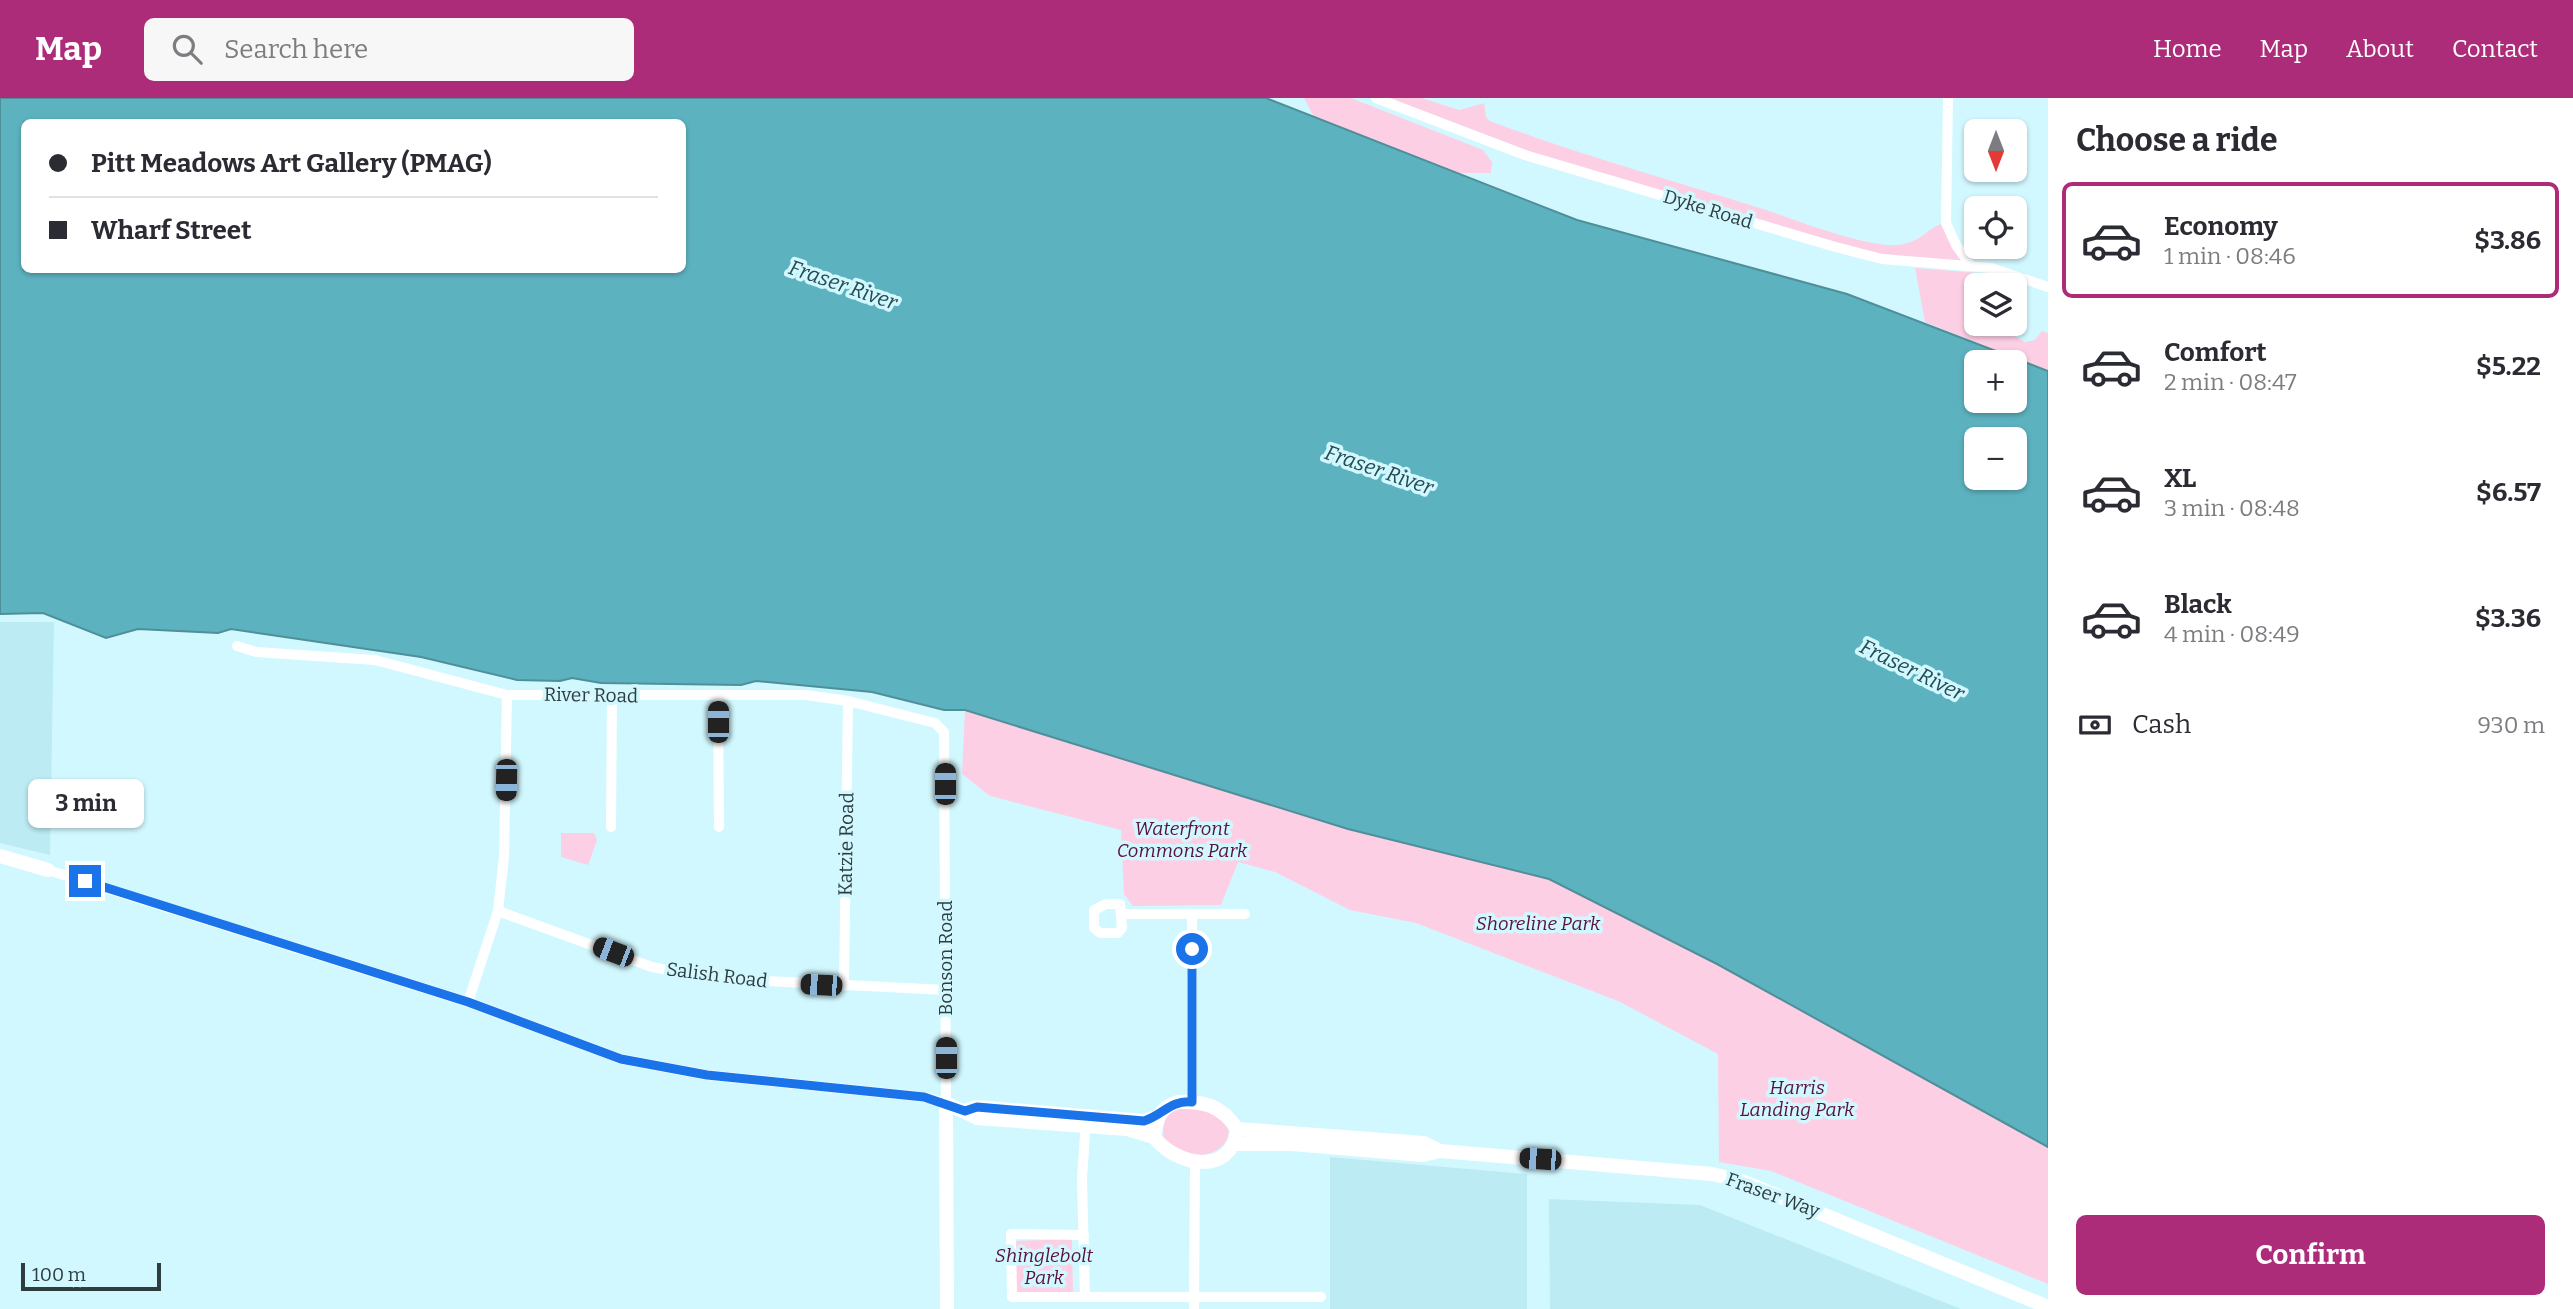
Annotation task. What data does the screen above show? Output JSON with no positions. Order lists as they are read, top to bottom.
{
  "streets": {
    "street": [
      "Dyke Road",
      "River Road",
      "Katzie Road",
      "Bonson Road",
      "Salish Road",
      "Fraser Way"
    ]
  },
  "crossings": [
    ["River Road", "Katzie Road"],
    ["River Road", "Bonson Road"],
    ["Katzie Road", "Salish Road"],
    ["Bonson Road", "Salish Road"]
  ],
  "water": ["Fraser River"],
  "parks": [
    "Waterfront Commons Park",
    "Shoreline Park",
    "Harris Landing Park",
    "Shinglebolt Park"
  ],
  "scale_bar": "100 m",
  "north": "bottom",
  "page": {
    "header": "Map",
    "search": "Search here",
    "nav": [
      "Home",
      "Map",
      "About",
      "Contact"
    ],
    "heading": "Choose a ride",
    "map_buttons": ["+", "−"],
    "banner": ["Pitt Meadows Art Gallery (PMAG)", "Wharf Street"],
    "list": [
      {
        "name": "Economy",
        "note": "1 min · 08:46",
        "value": "$3.86"
      },
      {
        "name": "Comfort",
        "note": "2 min · 08:47",
        "value": "$5.22"
      },
      {
        "name": "XL",
        "note": "3 min · 08:48",
        "value": "$6.57"
      },
      {
        "name": "Black",
        "note": "4 min · 08:49",
        "value": "$3.36"
      }
    ],
    "pay": ["Cash", "930 m"],
    "bubble": "3 min",
    "buttons": "Confirm",
    "scale": "100 m"
  }
}
